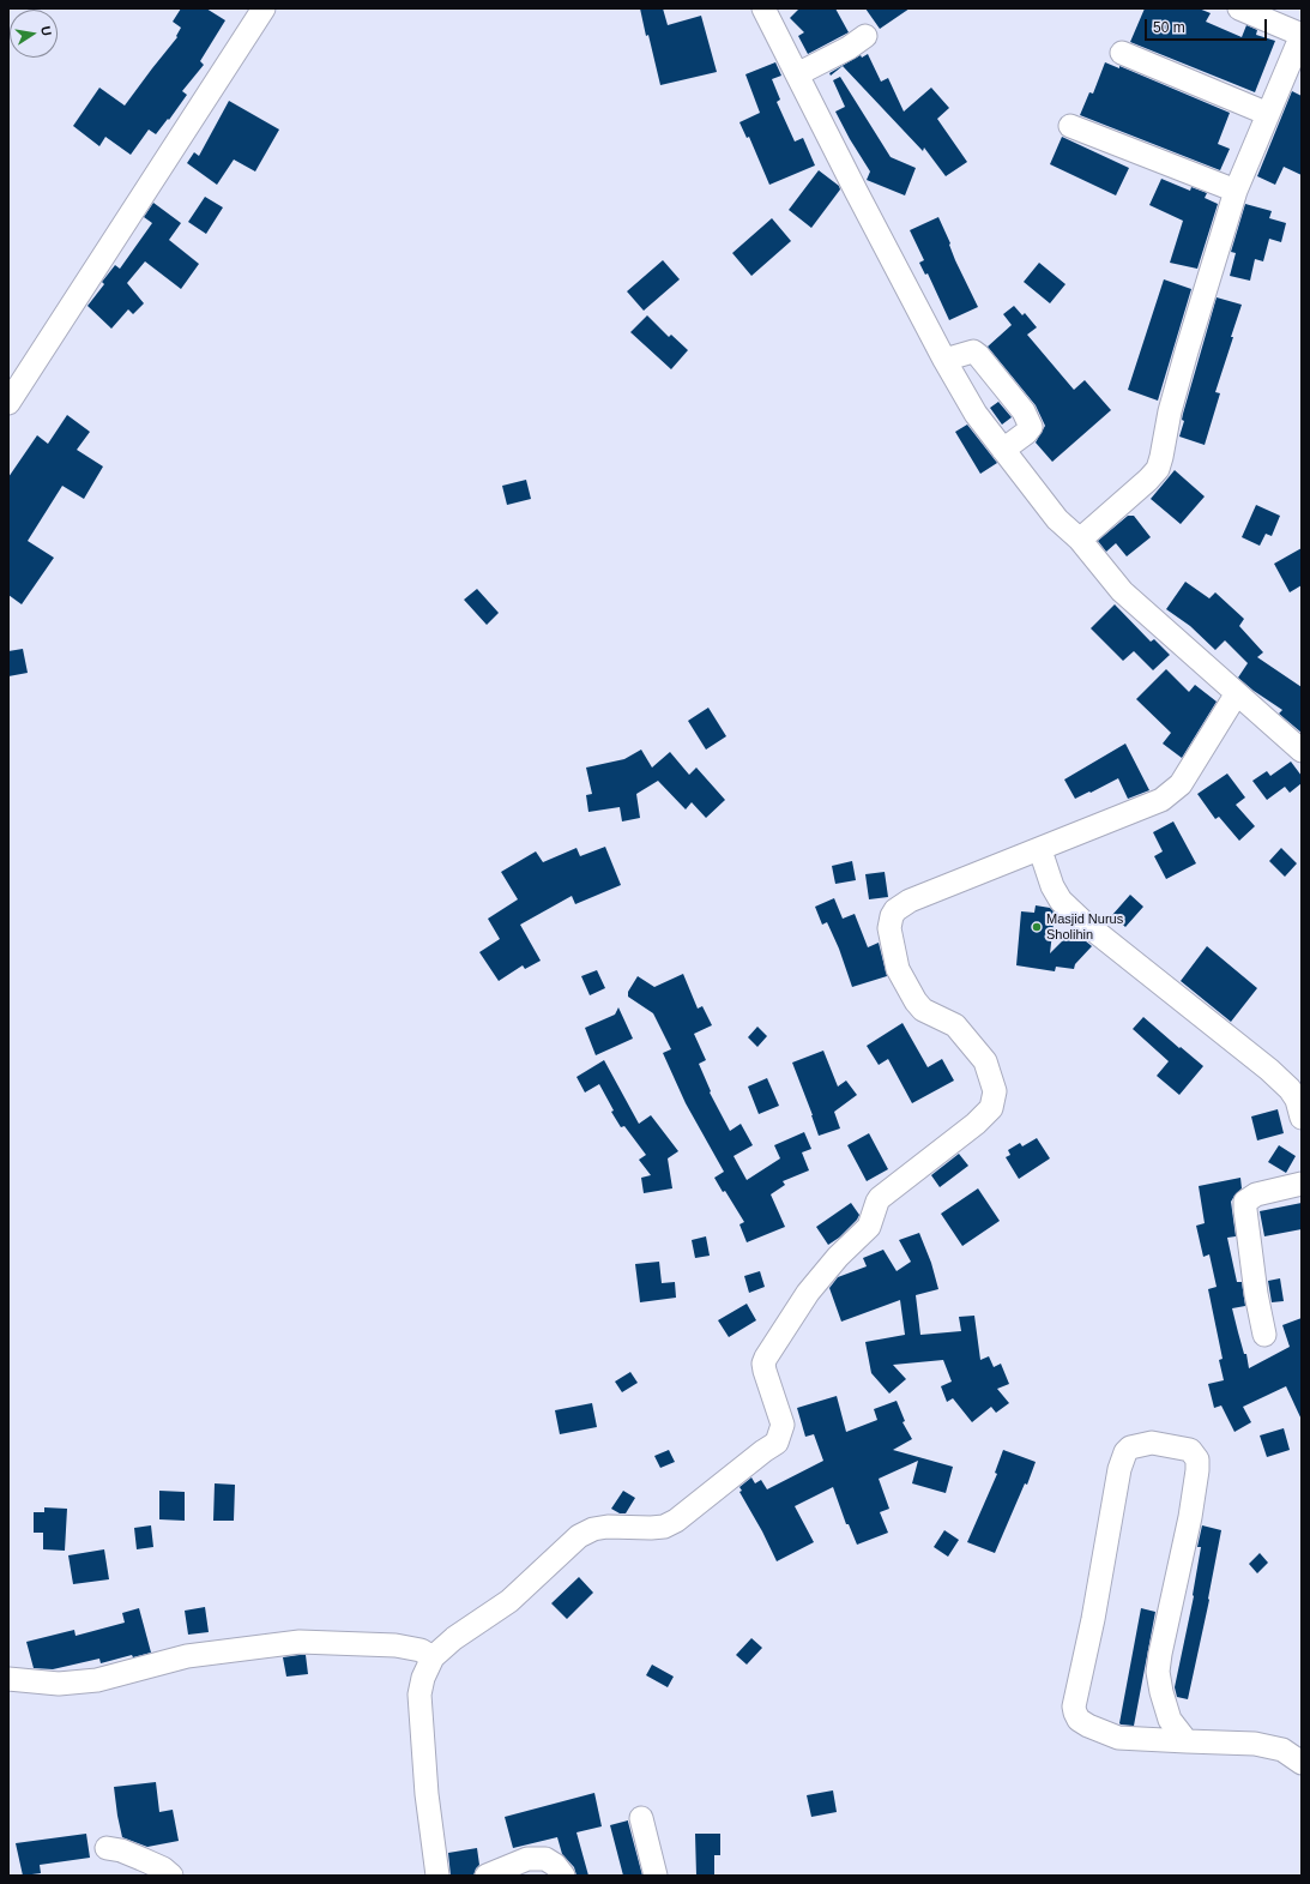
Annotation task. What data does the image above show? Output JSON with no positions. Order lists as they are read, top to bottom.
{
  "places": ["Masjid Nurus Sholihin"],
  "scale_bar": "50 m",
  "north": "right"
}
